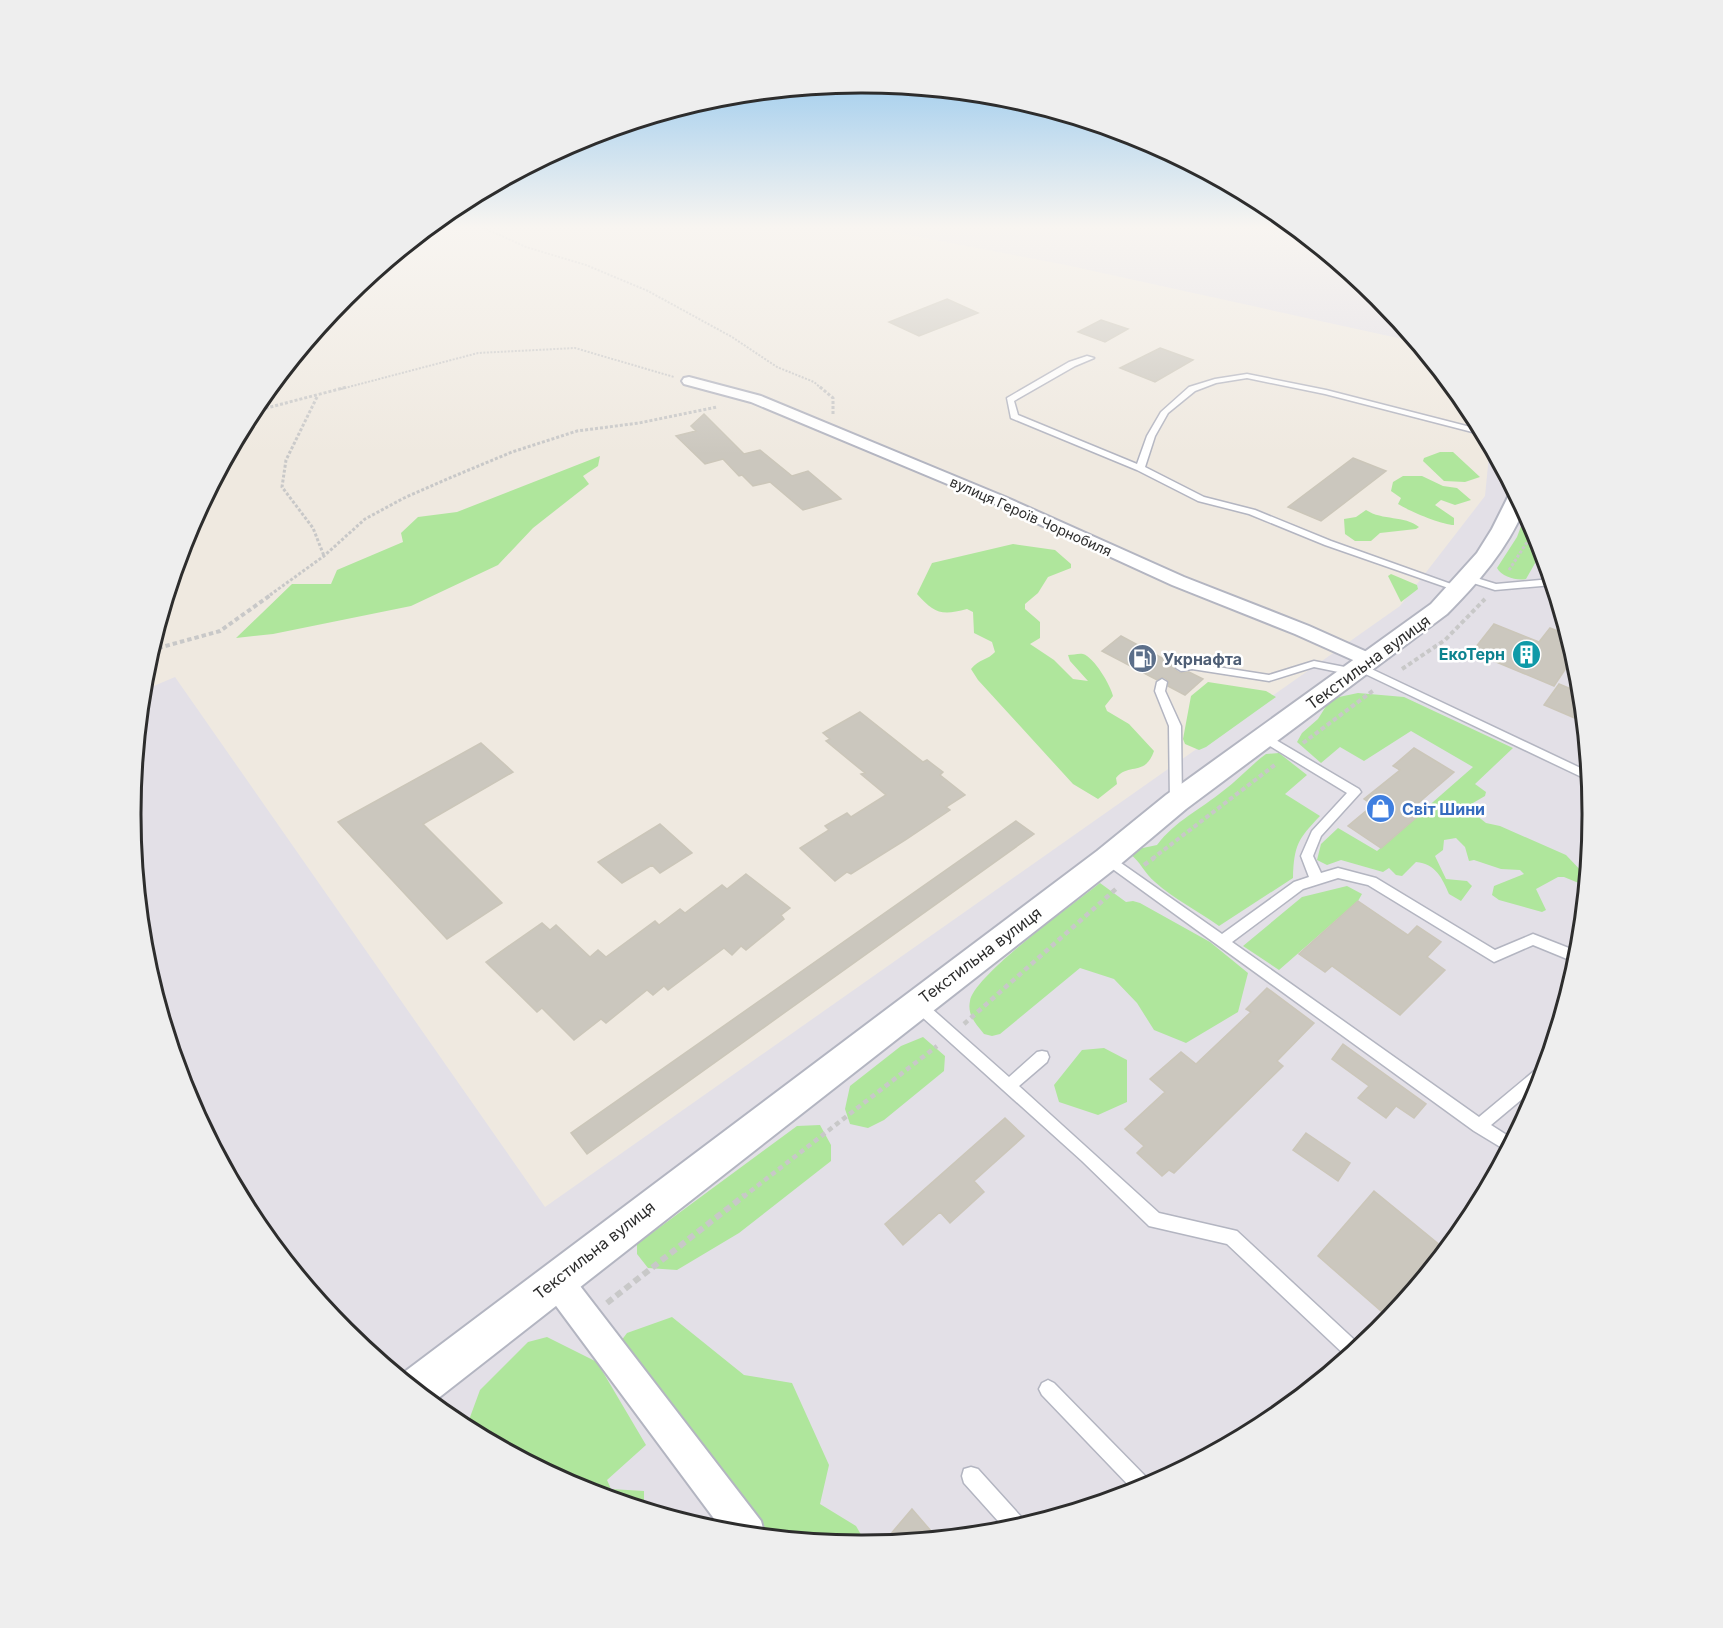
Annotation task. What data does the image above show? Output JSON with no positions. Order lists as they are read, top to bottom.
{
  "streets": {
    "street": ["вулиця Героїв Чорнобиля", "Текстильна вулиця"]
  },
  "crossings": [
    ["вулиця Героїв Чорнобиля", "Текстильна вулиця"]
  ],
  "places": {
    "building": ["ЕкоТерн"],
    "fuel station": ["Укрнафта"],
    "shop": ["Світ Шини"]
  }
}
